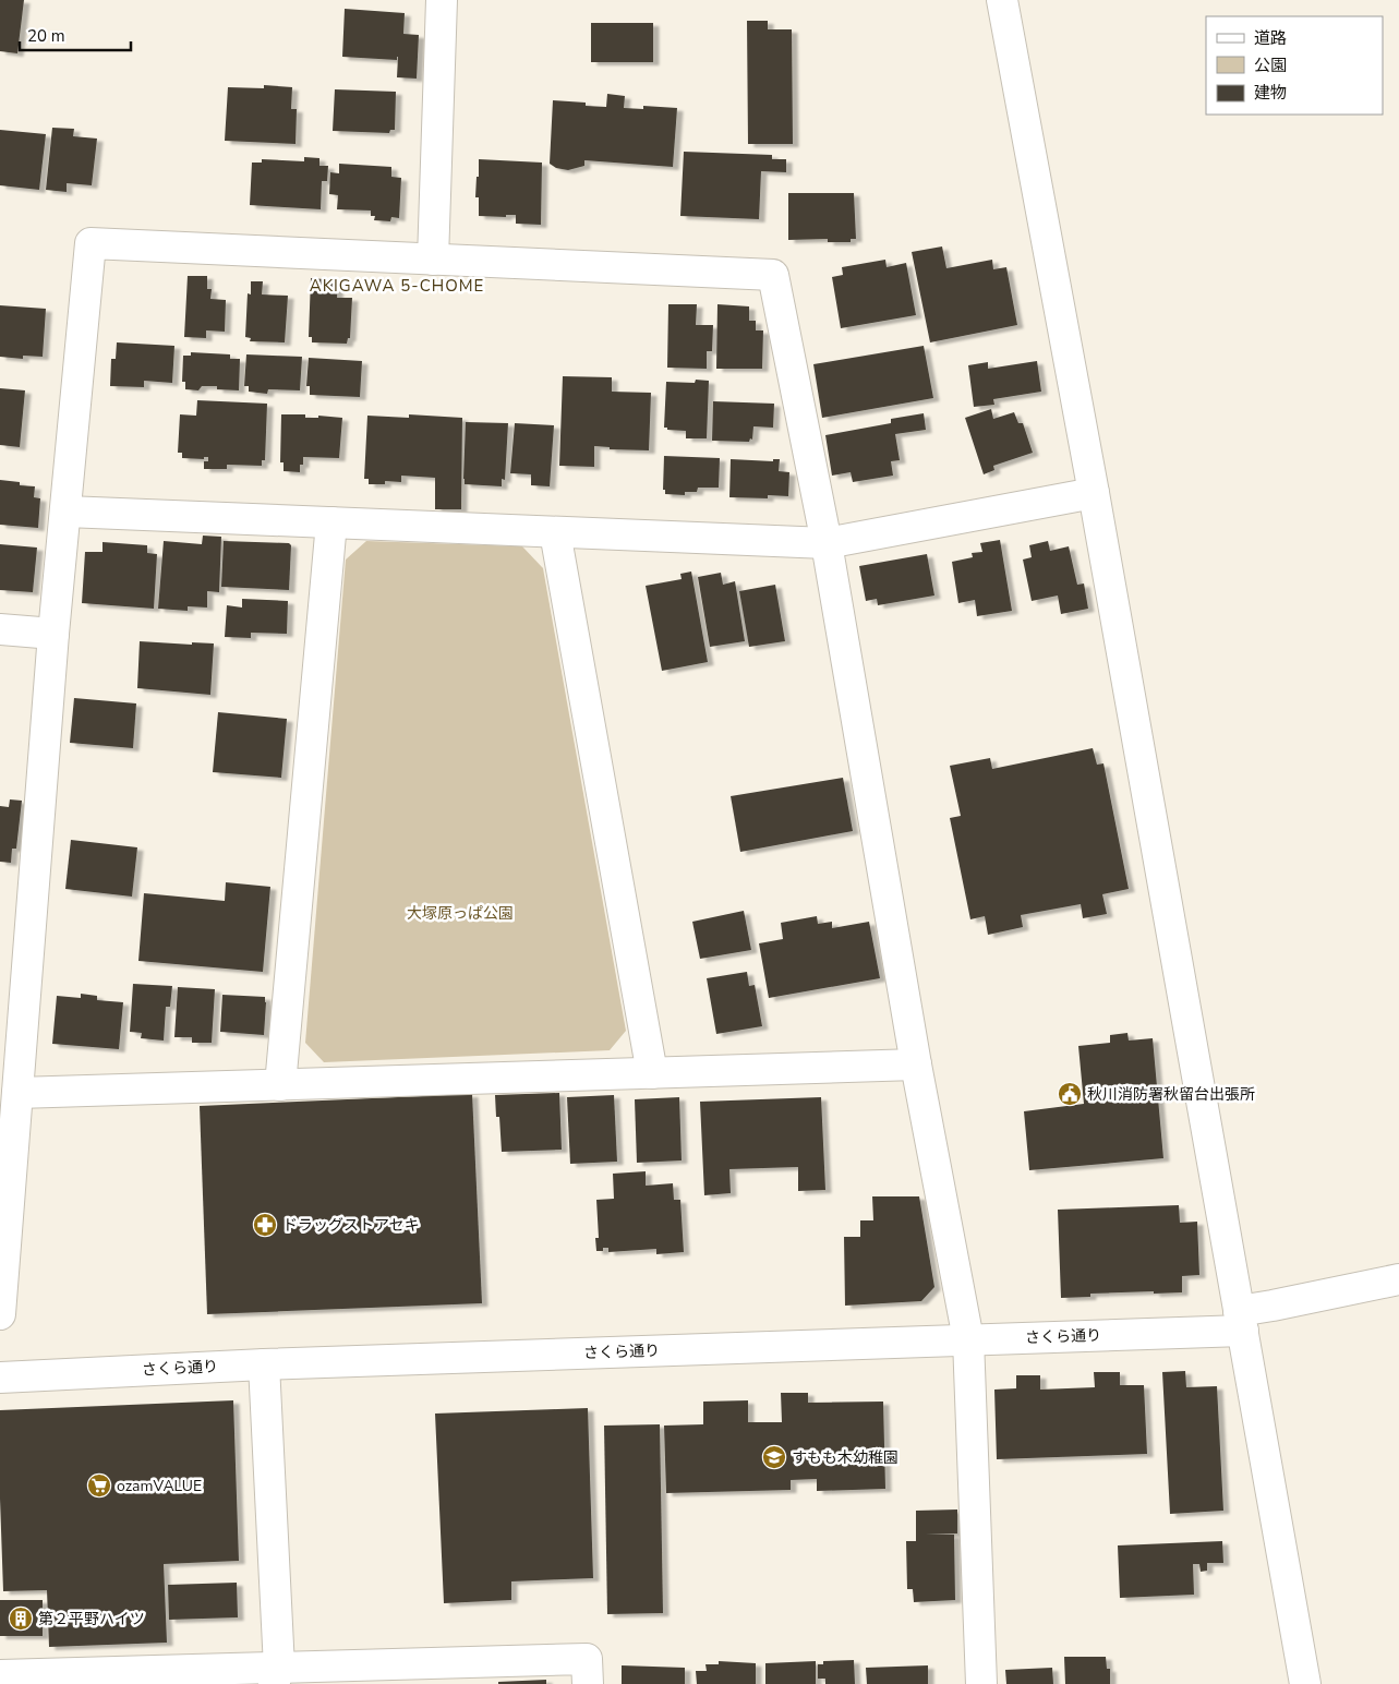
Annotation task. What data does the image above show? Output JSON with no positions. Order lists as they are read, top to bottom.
{
  "streets": {
    "street": ["さくら通り"]
  },
  "districts": ["AKIGAWA 5-CHOME"],
  "parks": ["大塚原っぱ公園"],
  "places": {
    "public building": ["秋川消防署秋留台出張所"],
    "pharmacy": ["ドラッグストアセキ"],
    "school or university": ["すもも木幼稚園"],
    "supermarket": ["ozamVALUE"],
    "building": ["第２平野ハイツ"]
  },
  "legend": ["道路", "公園", "建物"],
  "scale_bar": "20 m"
}
